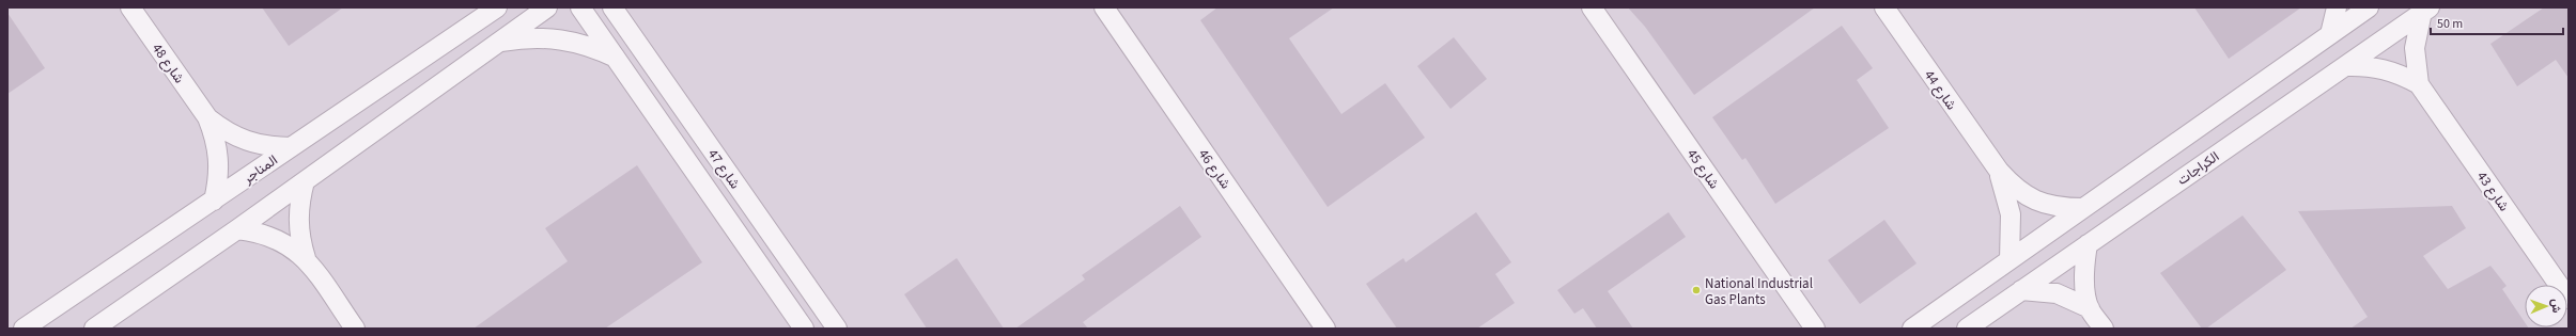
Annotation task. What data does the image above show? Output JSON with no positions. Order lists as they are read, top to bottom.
{
  "streets": {
    "street": [
      "شارع 48",
      "شارع 44",
      "الكراجات",
      "المناجر",
      "شارع 47",
      "شارع 46",
      "شارع 45",
      "شارع 43"
    ]
  },
  "crossings": [
    ["شارع 48", "المناجر"],
    ["الكراجات", "شارع 43"]
  ],
  "places": ["National Industrial Gas Plants"],
  "scale_bar": "50 m",
  "north": "right"
}
